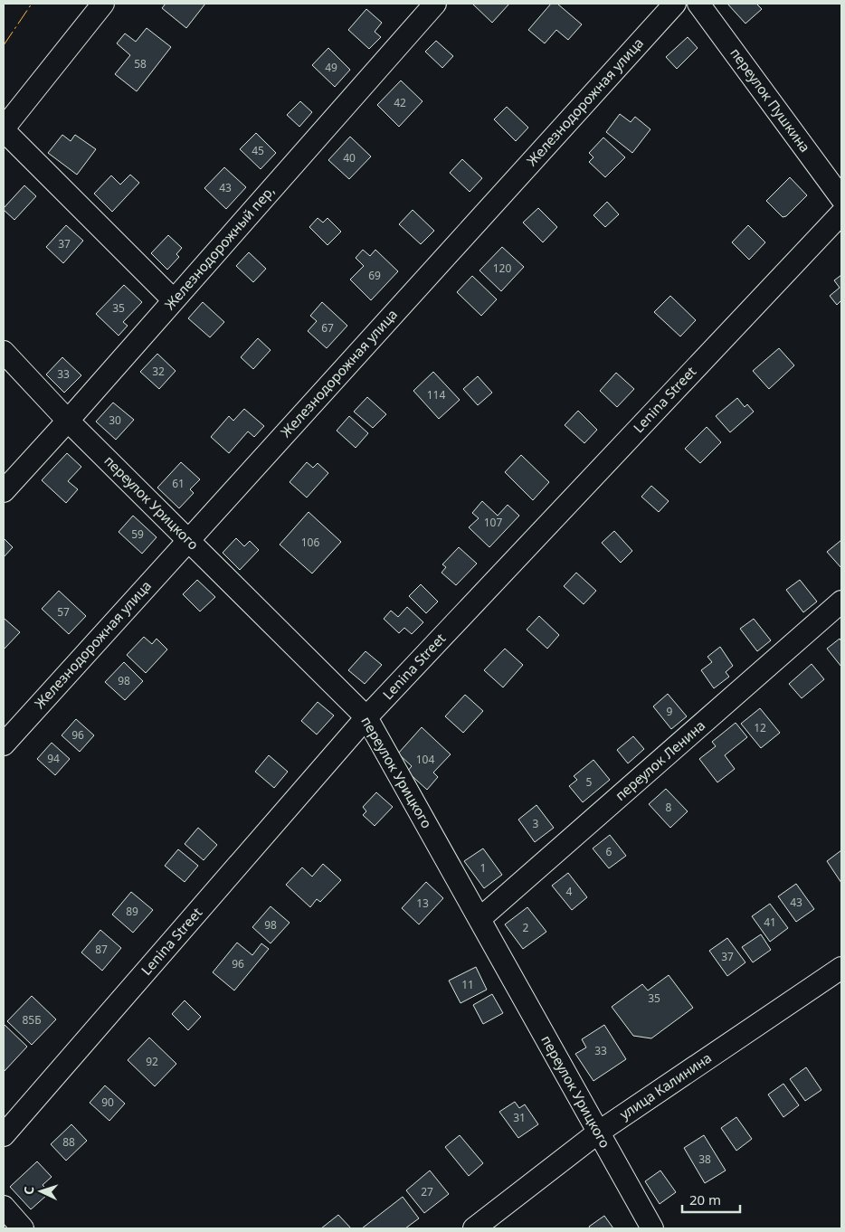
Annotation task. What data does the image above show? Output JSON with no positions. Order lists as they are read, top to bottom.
{
  "streets": {
    "street": [
      "переулок Пушкина",
      "Железнодорожная улица",
      "Железнодорожный пер,",
      "Lenina Street",
      "переулок Урицкого",
      "переулок Ленина",
      "улица Калинина"
    ]
  },
  "crossings": [
    ["Железнодорожная улица", "переулок Урицкого"],
    ["Железнодорожный пер,", "переулок Урицкого"],
    ["Lenina Street", "переулок Урицкого"],
    ["переулок Урицкого", "переулок Ленина"],
    ["переулок Урицкого", "улица Калинина"]
  ],
  "house_numbers": [
    "58",
    "49",
    "42",
    "45",
    "40",
    "43",
    "37",
    "120",
    "69",
    "35",
    "67",
    "32",
    "33",
    "114",
    "30",
    "61",
    "107",
    "59",
    "106",
    "57",
    "98",
    "9",
    "12",
    "96",
    "94",
    "104",
    "5",
    "8",
    "3",
    "6",
    "1",
    "4",
    "43",
    "13",
    "89",
    "41",
    "98",
    "2",
    "87",
    "37",
    "96",
    "11",
    "35",
    "85Б",
    "33",
    "92",
    "90",
    "31",
    "88",
    "38",
    "27"
  ],
  "scale_bar": "20 m",
  "north": "left"
}
